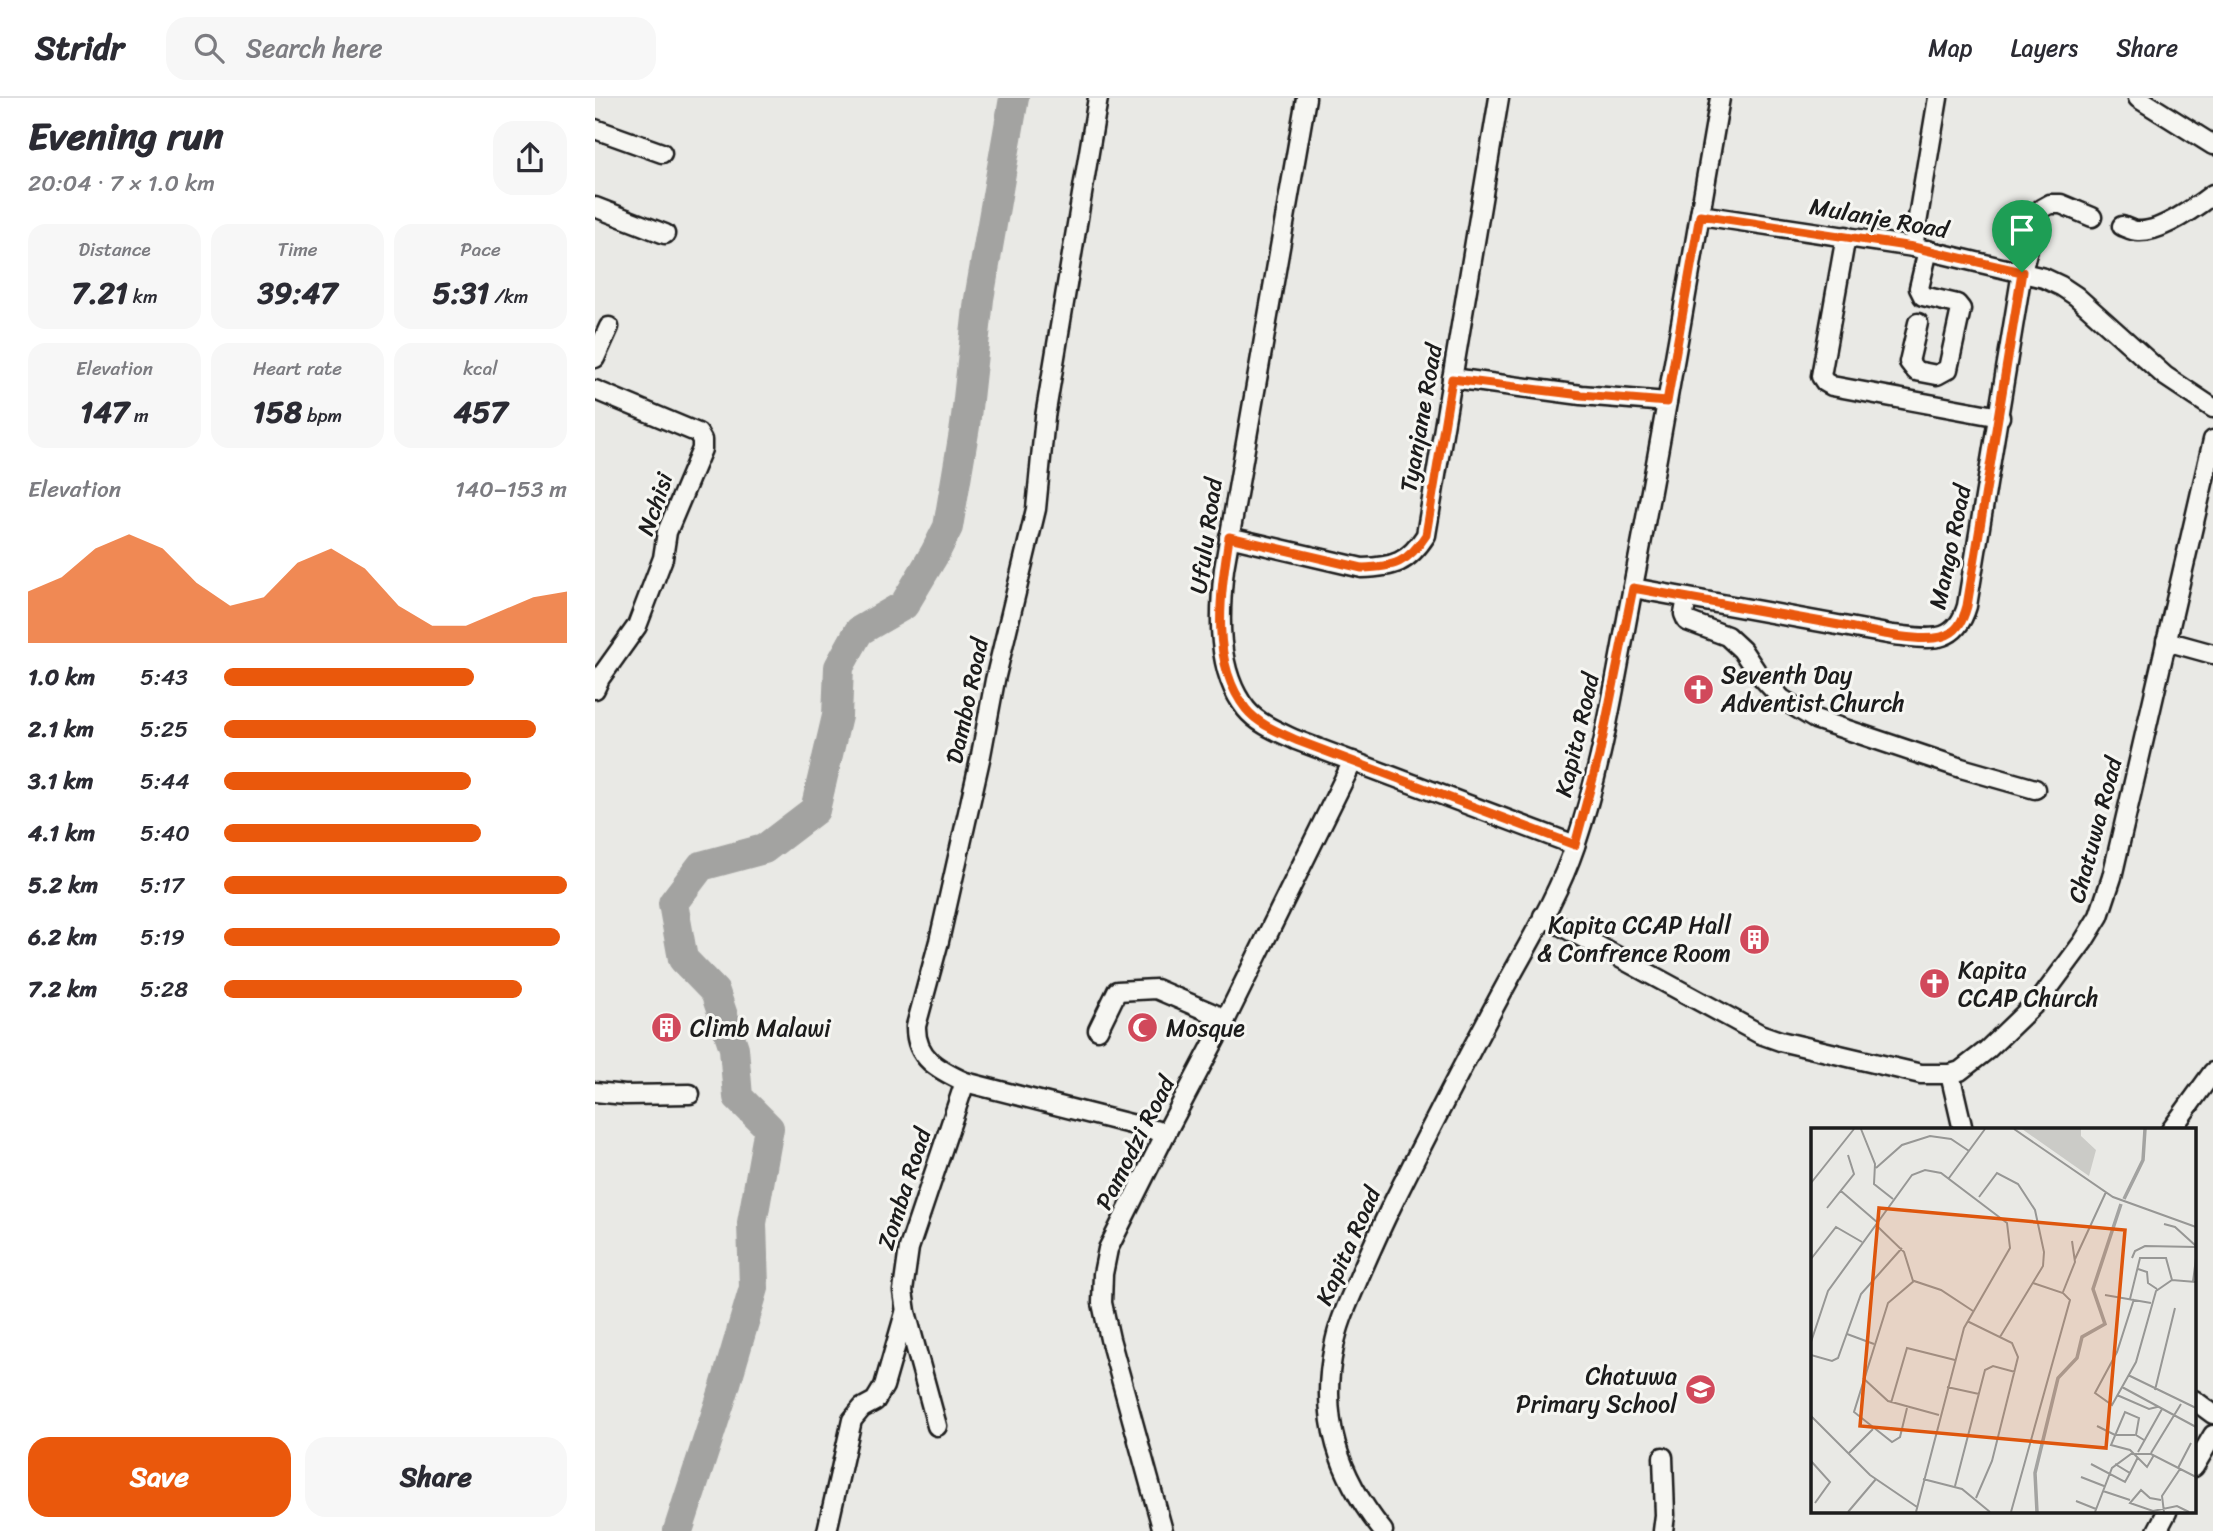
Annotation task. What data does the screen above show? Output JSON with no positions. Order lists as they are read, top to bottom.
{
  "streets": {
    "street": [
      "Mulanje Road",
      "Tyanjane Road",
      "Nchisi",
      "Ufulu Road",
      "Mango Road",
      "Dambo Road",
      "Kapita Road",
      "Chatuwa Road",
      "Pamodzi Road",
      "Zomba Road"
    ]
  },
  "crossings": [
    ["Mulanje Road", "Mango Road"],
    ["Mulanje Road", "Kapita Road"],
    ["Tyanjane Road", "Ufulu Road"],
    ["Ufulu Road", "Kapita Road"],
    ["Ufulu Road", "Pamodzi Road"],
    ["Mango Road", "Kapita Road"],
    ["Dambo Road", "Pamodzi Road"],
    ["Dambo Road", "Zomba Road"]
  ],
  "places": {
    "church": ["Seventh Day Adventist Church", "Kapita CCAP Church"],
    "building": ["Kapita CCAP Hall & Confrence Room", "Climb Malawi"],
    "mosque": ["Mosque"],
    "school or university": ["Chatuwa Primary School"]
  },
  "page": {
    "header": "Stridr",
    "search": "Search here",
    "nav": ["Map", "Layers", "Share"],
    "heading": ["Evening run", "20:04 · 7 × 1.0 km"],
    "stats": [
      ["Distance", "7.21 km"],
      ["Time", "39:47"],
      ["Pace", "5:31 /km"],
      ["Elevation", "147 m"],
      ["Heart rate", "158 bpm"],
      ["kcal", "457"]
    ],
    "chart": ["Elevation", "140–153 m"],
    "list": [
      {
        "name": "1.0 km",
        "note": "5:43"
      },
      {
        "name": "2.1 km",
        "note": "5:25"
      },
      {
        "name": "3.1 km",
        "note": "5:44"
      },
      {
        "name": "4.1 km",
        "note": "5:40"
      },
      {
        "name": "5.2 km",
        "note": "5:17"
      },
      {
        "name": "6.2 km",
        "note": "5:19"
      },
      {
        "name": "7.2 km",
        "note": "5:28"
      }
    ],
    "buttons": ["Save", "Share"]
  }
}
